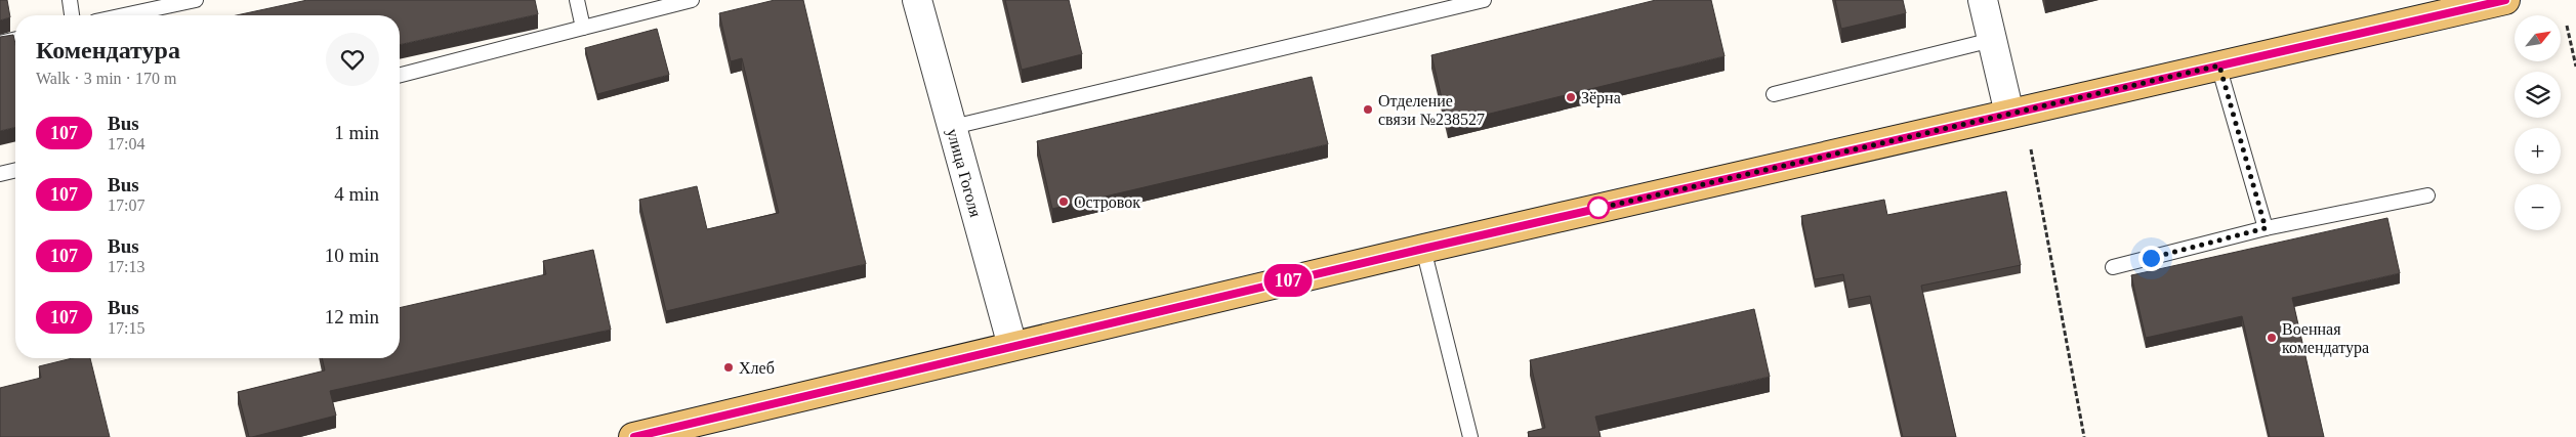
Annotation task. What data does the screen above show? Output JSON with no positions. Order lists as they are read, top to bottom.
{
  "streets": {
    "street": ["улица Гоголя"]
  },
  "places": [
    "Зёрна",
    "Отделение связи №238527",
    "Островок",
    "Военная комендатура",
    "Хлеб"
  ],
  "lines": ["bus line 107"],
  "north": "top right",
  "page": {
    "on_map": "107",
    "map_buttons": ["+", "−"],
    "heading": ["Комендатура", "Walk · 3 min · 170 m"],
    "list": [
      {
        "mark": "107",
        "name": "Bus",
        "note": "17:04",
        "value": "1 min"
      },
      {
        "mark": "107",
        "name": "Bus",
        "note": "17:07",
        "value": "4 min"
      },
      {
        "mark": "107",
        "name": "Bus",
        "note": "17:13",
        "value": "10 min"
      },
      {
        "mark": "107",
        "name": "Bus",
        "note": "17:15",
        "value": "12 min"
      }
    ]
  }
}
